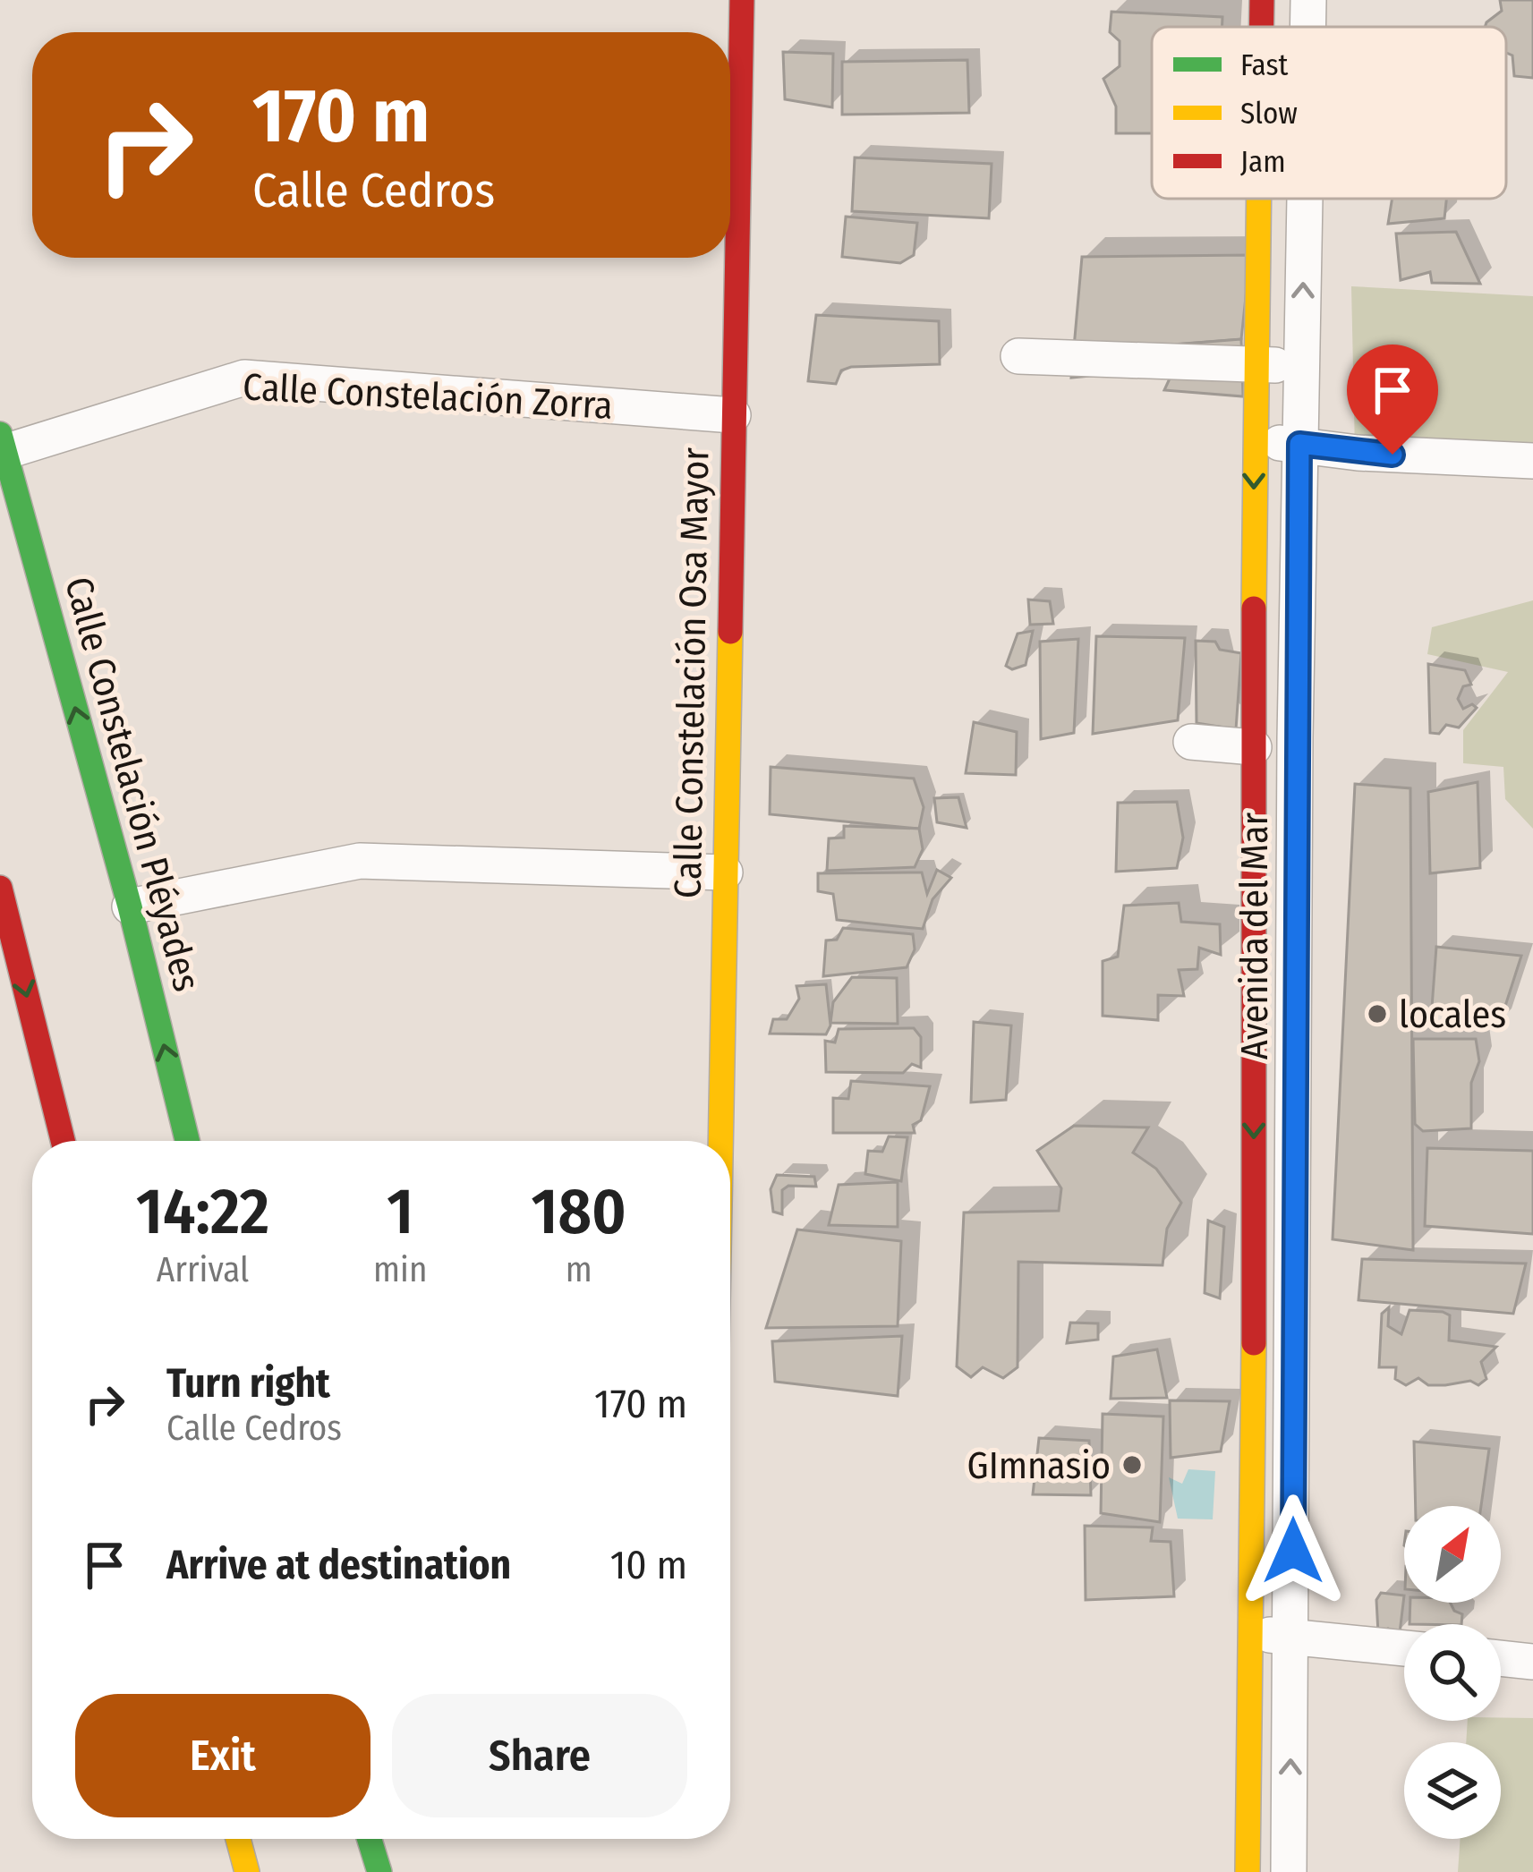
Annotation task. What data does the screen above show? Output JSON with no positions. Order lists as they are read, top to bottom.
{
  "streets": {
    "street": [
      "Calle Constelación Zorra",
      "Calle Constelación Osa Mayor",
      "Calle Constelación Pléyades",
      "Avenida del Mar"
    ]
  },
  "crossings": [
    ["Calle Constelación Zorra", "Calle Constelación Osa Mayor"],
    ["Calle Constelación Zorra", "Calle Constelación Pléyades"]
  ],
  "places": ["locales", "GImnasio"],
  "legend": ["Fast", "Slow", "Jam"],
  "north": "top right",
  "page": {
    "turn": ["170 m", "Calle Cedros"],
    "eta": [
      "14:22",
      "Arrival",
      "1",
      "min",
      "180",
      "m"
    ],
    "list": [
      {
        "name": "Turn right",
        "note": "Calle Cedros",
        "value": "170 m"
      },
      {
        "name": "Arrive at destination",
        "value": "10 m"
      }
    ],
    "buttons": ["Exit", "Share"]
  }
}
